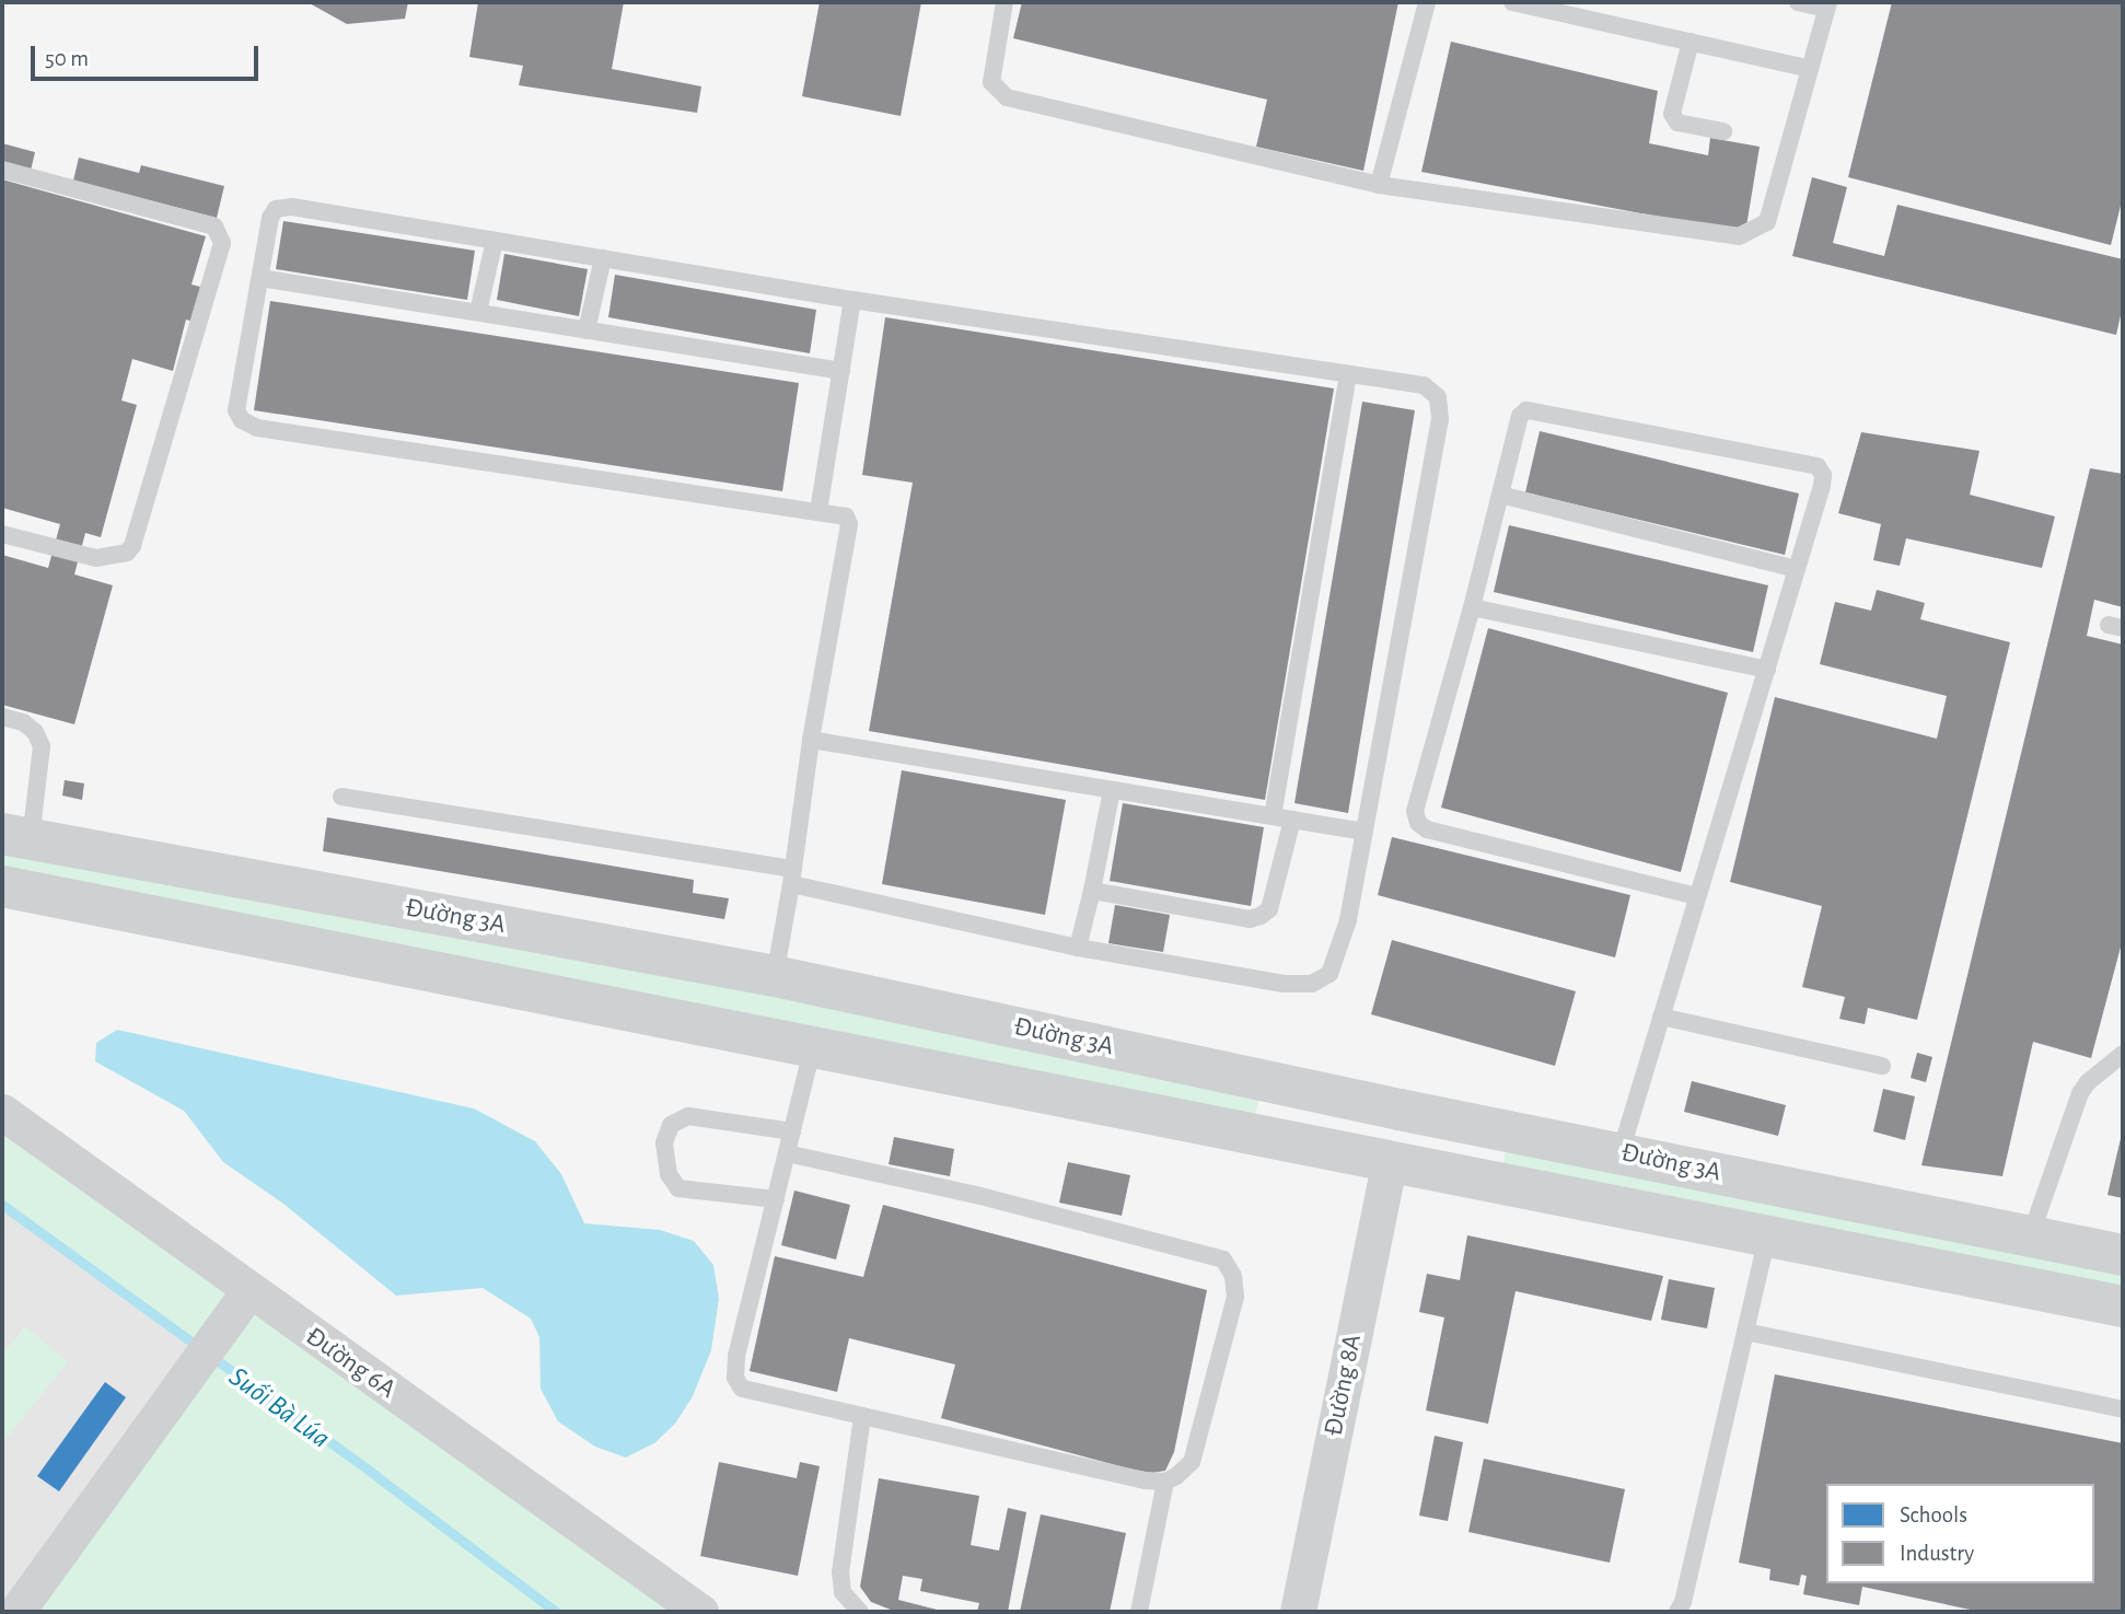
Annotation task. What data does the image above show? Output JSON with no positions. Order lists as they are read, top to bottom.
{
  "streets": {
    "street": ["Đường 3A", "Đường 6A", "Đường 8A"]
  },
  "crossings": [
    ["Đường 3A", "Đường 8A"]
  ],
  "water": ["Suối Bà Lúa"],
  "legend": ["Schools", "Industry"],
  "scale_bar": "50 m"
}
